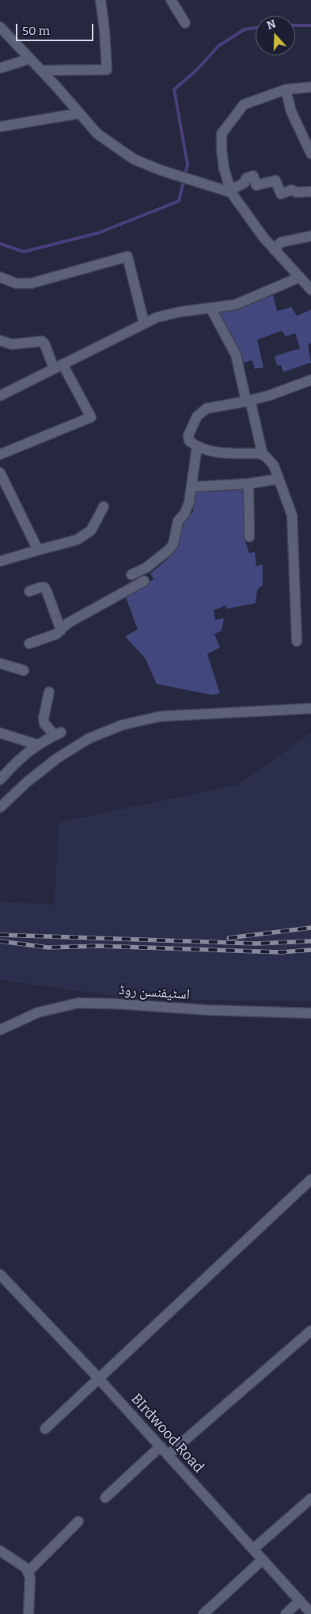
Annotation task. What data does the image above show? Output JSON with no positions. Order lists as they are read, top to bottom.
{
  "streets": {
    "street": ["اسٹیفنسن روڈ", "BIrdwood Road"]
  },
  "scale_bar": "50 m",
  "north": "top"
}
